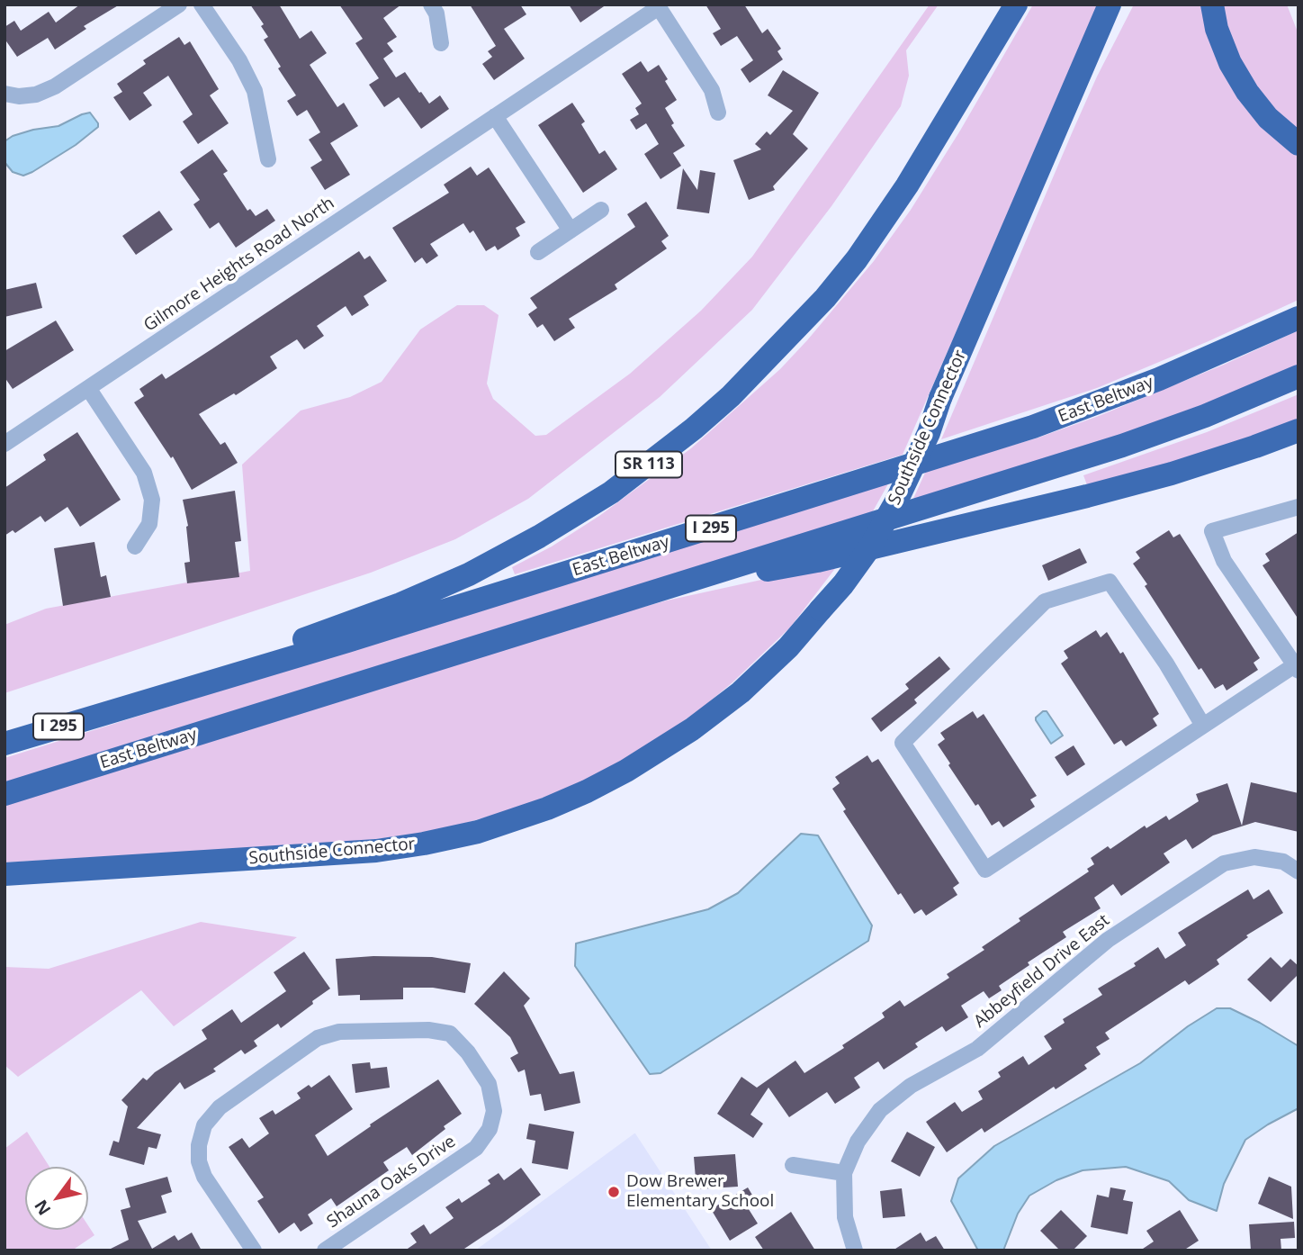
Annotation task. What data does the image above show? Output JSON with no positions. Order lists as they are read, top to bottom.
{
  "streets": {
    "highway": [
      "East Beltway",
      "Southside Connector",
      "SR 113",
      "I 295"
    ],
    "street": ["Gilmore Heights Road North", "Abbeyfield Drive East", "Shauna Oaks Drive"]
  },
  "crossings": [
    ["East Beltway", "SR 113"]
  ],
  "places": ["Dow Brewer Elementary School"],
  "north": "bottom left"
}
